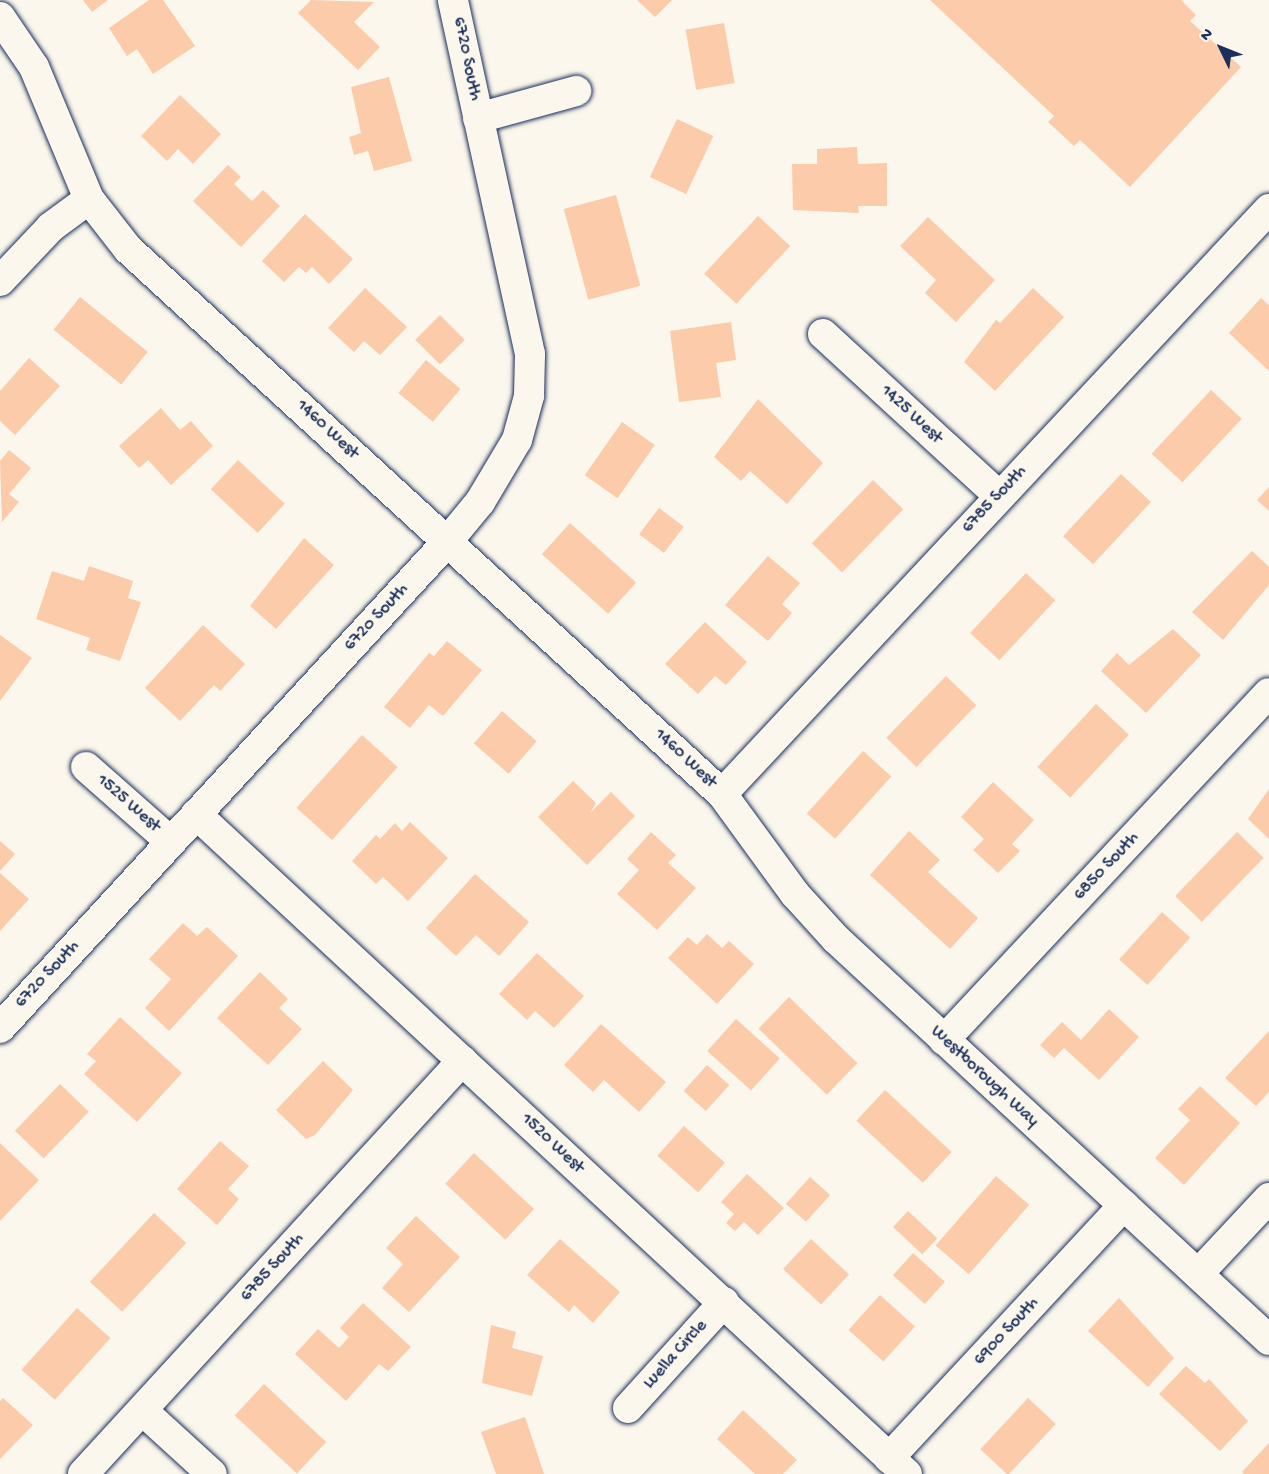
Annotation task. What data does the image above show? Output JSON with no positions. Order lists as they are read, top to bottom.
{
  "streets": {
    "street": [
      "6720 South",
      "1425 West",
      "1460 West",
      "6785 South",
      "1525 West",
      "6850 South",
      "Westborough Way",
      "1520 West",
      "6900 South",
      "Luella Circle"
    ]
  },
  "crossings": [
    ["6720 South", "1460 West"],
    ["6720 South", "1525 West"],
    ["6720 South", "1520 West"],
    ["1425 West", "6785 South"],
    ["1460 West", "6785 South"],
    ["1460 West", "Westborough Way"],
    ["6785 South", "Westborough Way"],
    ["6785 South", "1520 West"],
    ["6850 South", "Westborough Way"],
    ["Westborough Way", "6900 South"],
    ["1520 West", "6900 South"],
    ["1520 West", "Luella Circle"]
  ],
  "north": "top left"
}
